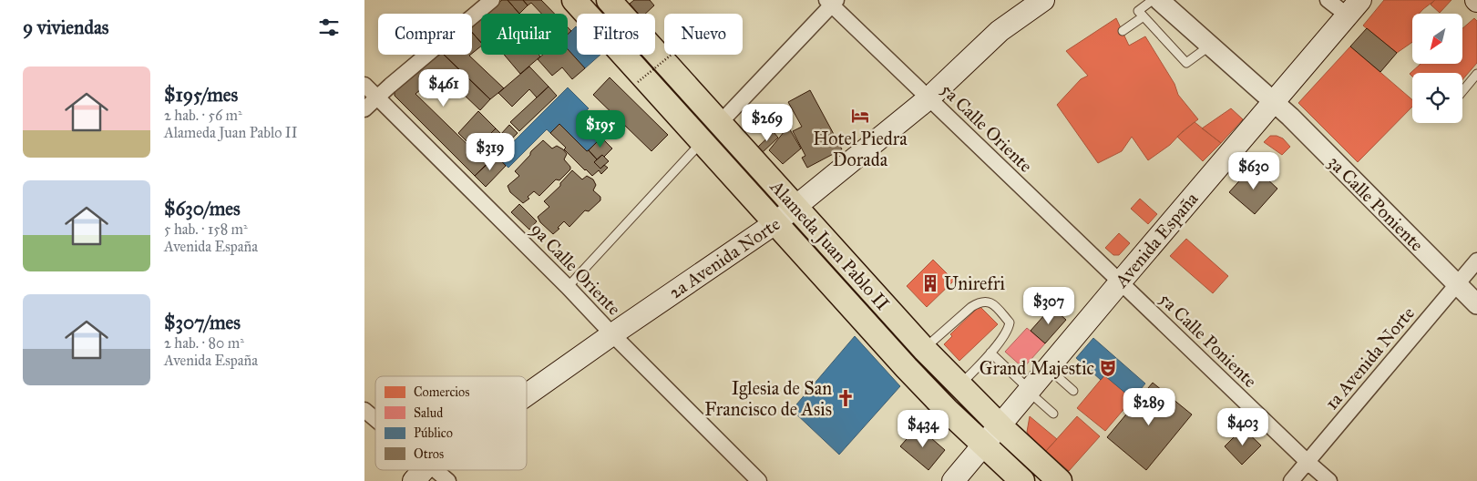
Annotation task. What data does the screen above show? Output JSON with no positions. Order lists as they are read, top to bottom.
{
  "streets": {
    "main road": ["Avenida España", "Alameda Juan Pablo II", "2a Avenida Norte"],
    "street": [
      "5a Calle Oriente",
      "3a Calle Poniente",
      "9a Calle Oriente",
      "5a Calle Poniente",
      "1a Avenida Norte"
    ]
  },
  "crossings": [
    ["5a Calle Oriente", "Avenida España"],
    ["5a Calle Oriente", "2a Avenida Norte"],
    ["5a Calle Oriente", "5a Calle Poniente"],
    ["3a Calle Poniente", "Avenida España"],
    ["3a Calle Poniente", "1a Avenida Norte"],
    ["Avenida España", "Alameda Juan Pablo II"],
    ["Avenida España", "5a Calle Poniente"],
    ["Alameda Juan Pablo II", "2a Avenida Norte"],
    ["2a Avenida Norte", "9a Calle Oriente"],
    ["5a Calle Poniente", "1a Avenida Norte"]
  ],
  "places": {
    "hotel": ["Hotel Piedra Dorada"],
    "building": ["Unirefri"],
    "theatre": ["Grand Majestic"],
    "church": ["Iglesia de San Francisco de Asis"]
  },
  "legend": [
    "Comercios",
    "Salud",
    "Público",
    "Otros"
  ],
  "north": "bottom left",
  "page": {
    "heading": "9 viviendas",
    "chip": [
      "Comprar",
      "Alquilar",
      "Filtros",
      "Nuevo"
    ],
    "list": [
      {
        "name": "$195/mes",
        "note": "2 hab. · 56 m² · Alameda Juan Pablo II"
      },
      {
        "name": "$630/mes",
        "note": "5 hab. · 158 m² · Avenida España"
      },
      {
        "name": "$307/mes",
        "note": "2 hab. · 80 m² · Avenida España"
      }
    ],
    "price": [
      "$461",
      "$269",
      "$195",
      "$319",
      "$630",
      "$307",
      "$289",
      "$403",
      "$434"
    ]
  }
}
